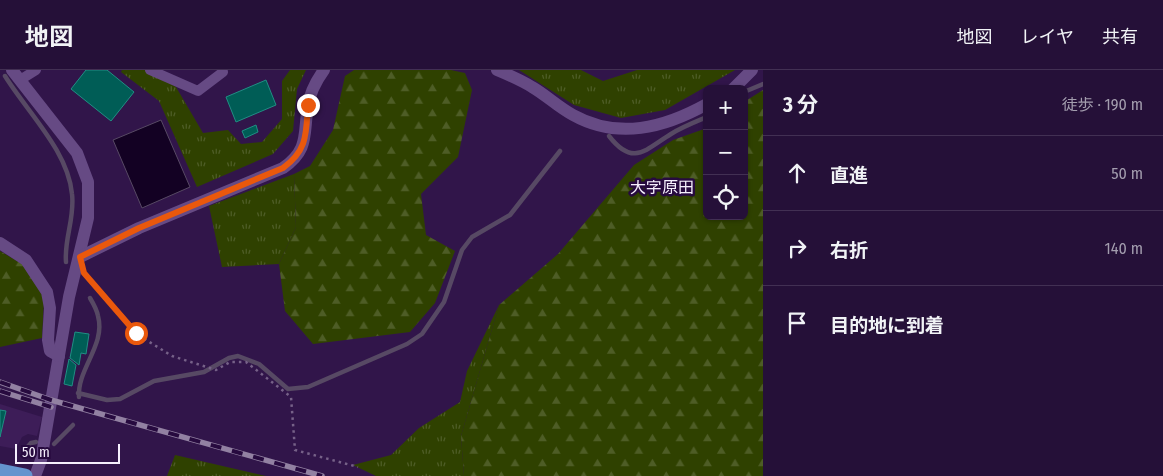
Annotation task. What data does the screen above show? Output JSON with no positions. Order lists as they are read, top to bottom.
{
  "districts": ["大字原田"],
  "scale_bar": "50 m",
  "page": {
    "header": "地図",
    "nav": ["地図", "レイヤ", "共有"],
    "heading": ["3 分", "徒歩 · 190 m"],
    "map_buttons": ["+", "−"],
    "list": [
      ["直進", "50 m"],
      ["右折", "140 m"],
      "目的地に到着"
    ],
    "scale": "50 m"
  }
}
